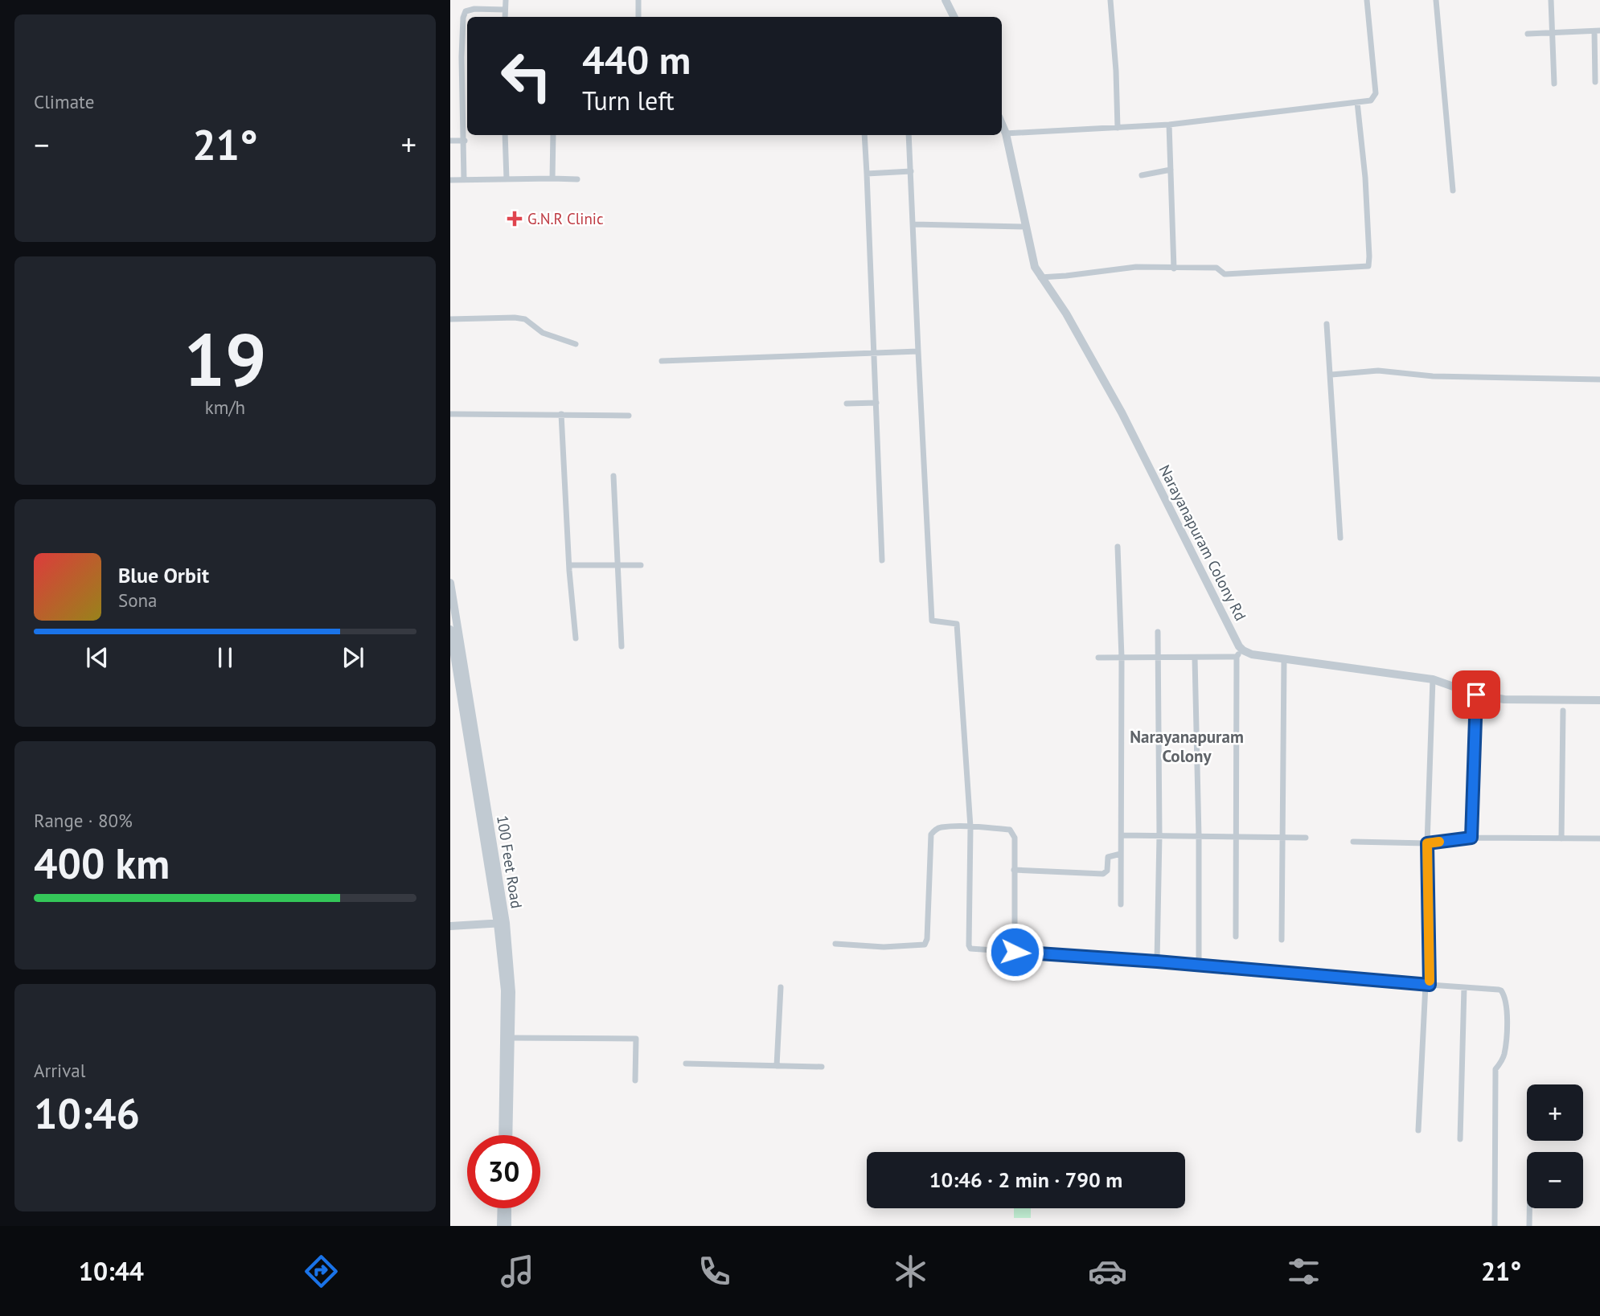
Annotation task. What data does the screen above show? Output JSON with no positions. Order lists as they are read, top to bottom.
{
  "streets": {
    "street": ["Narayanapuram Colony Rd", "100 Feet Road"]
  },
  "districts": ["Narayanapuram Colony"],
  "places": {
    "health": ["G.N.R Clinic"]
  },
  "page": {
    "tile": [
      "Climate",
      ["19", "km/h"],
      ["Range · 80%", "400 km"],
      ["Arrival", "10:46"]
    ],
    "turn": ["440 m", "Turn left"],
    "heat": ["−", "21°", "+"],
    "song": ["Blue Orbit", "Sona"],
    "map_buttons": ["+", "−"],
    "limit": "30",
    "trip": "10:46 · 2 min · 790 m",
    "tabs": ["10:44", "21°"]
  }
}
